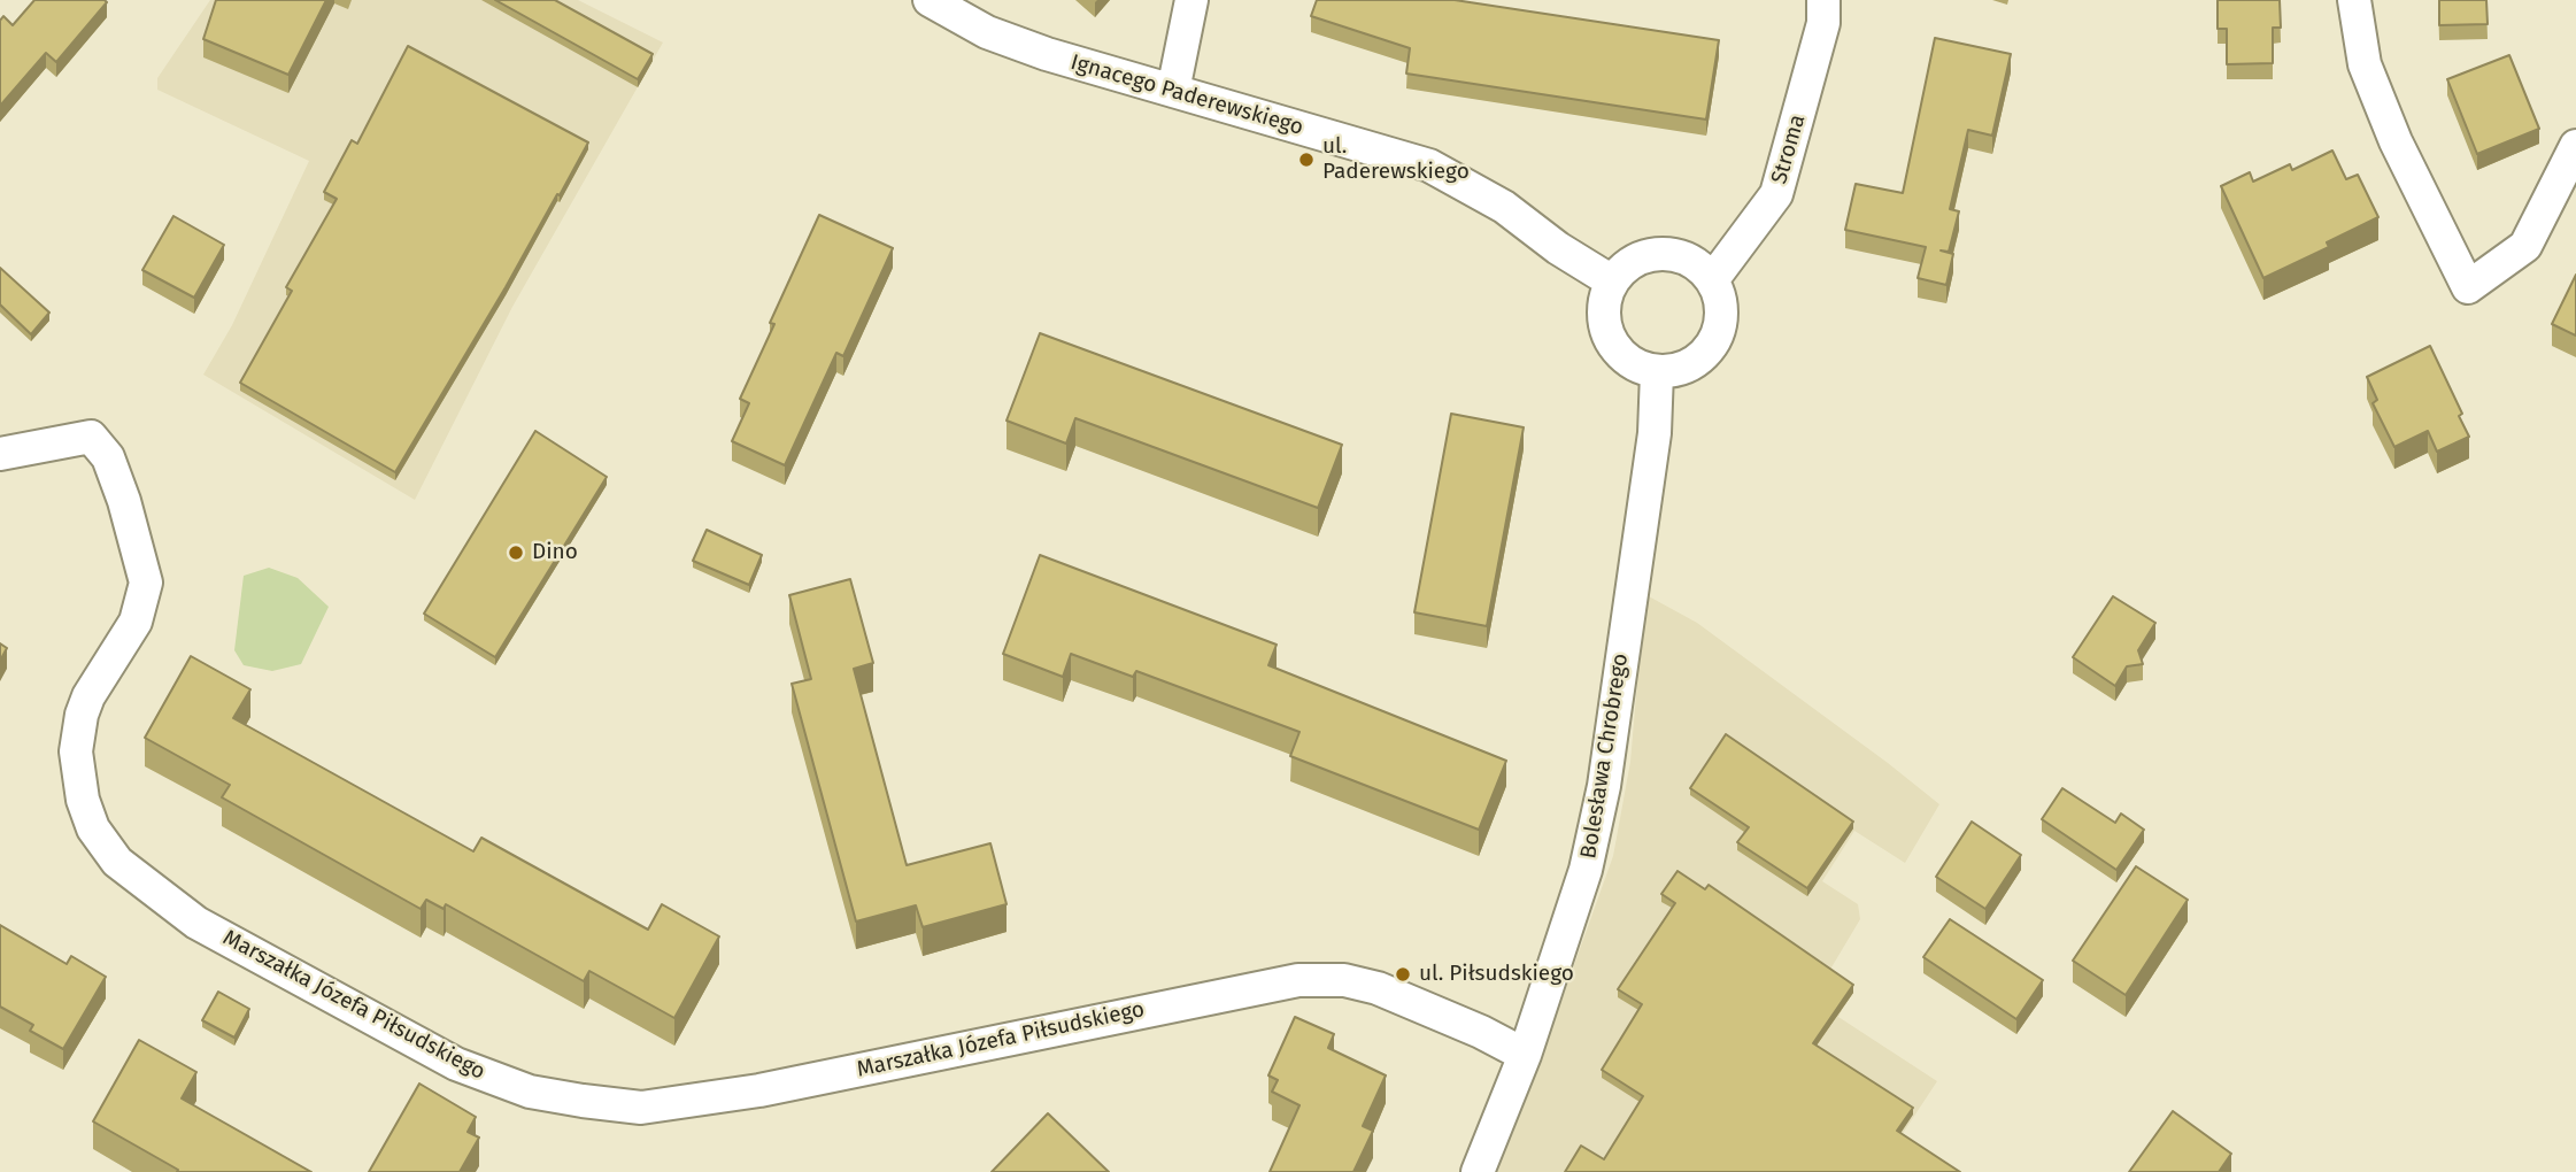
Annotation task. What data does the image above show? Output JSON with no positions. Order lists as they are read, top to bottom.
{
  "streets": {
    "street": [
      "Ignacego Paderewskiego",
      "Stroma",
      "Bolesława Chrobrego",
      "Marszałka Józefa Piłsudskiego"
    ]
  },
  "crossings": [
    ["Ignacego Paderewskiego", "Stroma"],
    ["Ignacego Paderewskiego", "Bolesława Chrobrego"],
    ["Stroma", "Bolesława Chrobrego"],
    ["Bolesława Chrobrego", "Marszałka Józefa Piłsudskiego"]
  ],
  "places": ["ul. Paderewskiego", "Dino", "ul. Piłsudskiego"]
}
